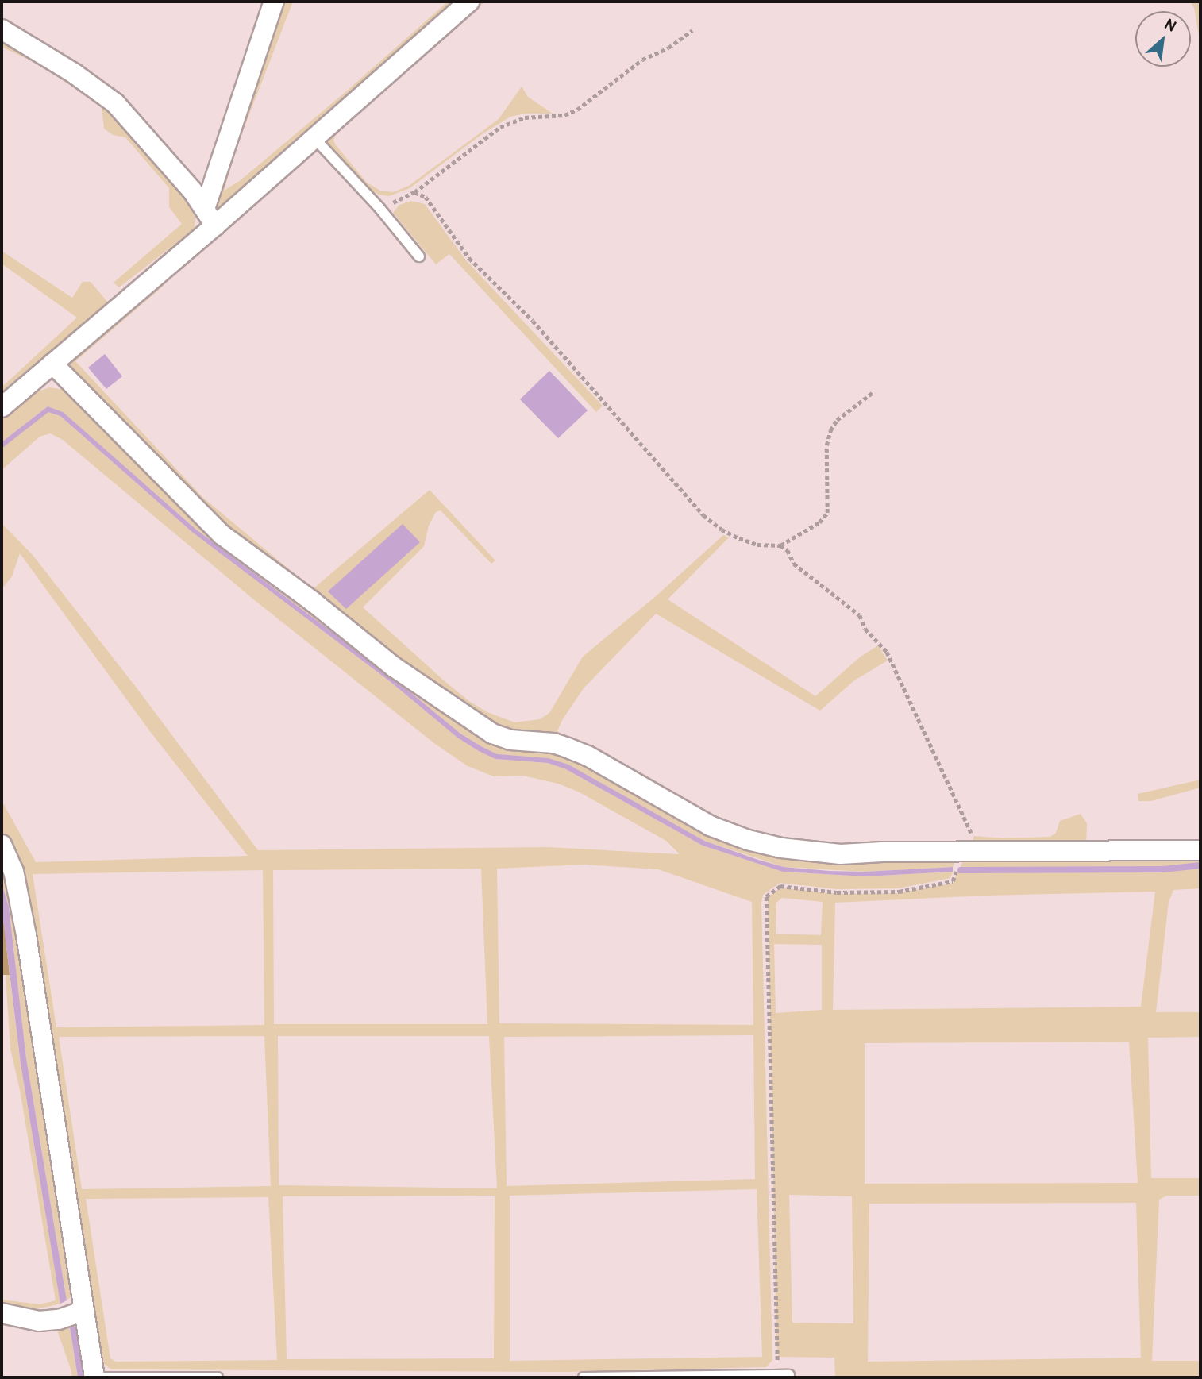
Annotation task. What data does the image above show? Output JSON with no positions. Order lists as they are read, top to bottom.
{
  "north": "top right"
}
